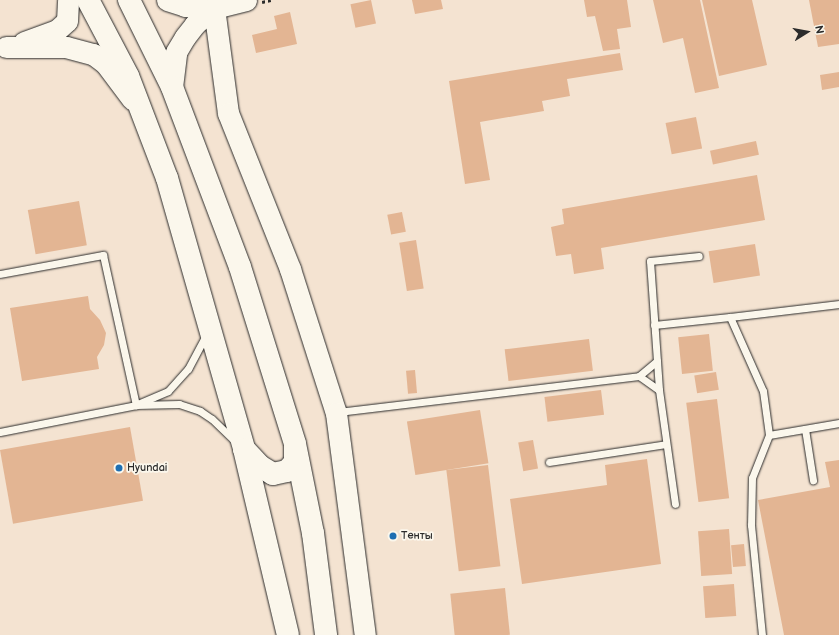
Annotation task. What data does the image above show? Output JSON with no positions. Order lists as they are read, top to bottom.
{
  "places": ["Hyundai", "Тенты"],
  "north": "right"
}
